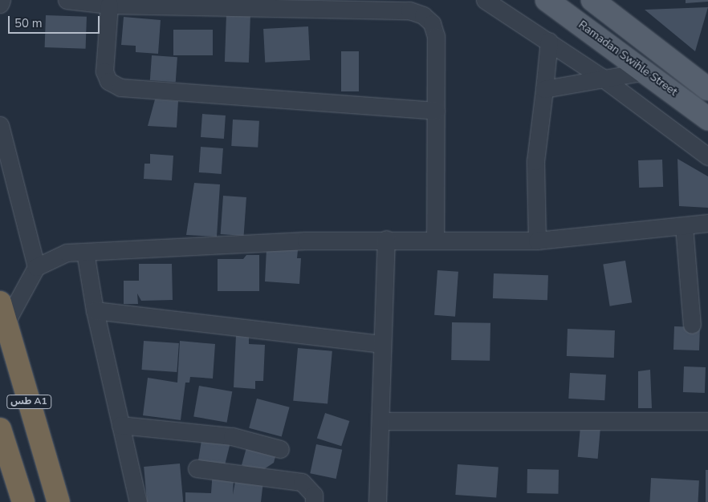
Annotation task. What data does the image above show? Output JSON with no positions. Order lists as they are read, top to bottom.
{
  "streets": {
    "highway": ["طس A1"],
    "main road": ["Ramadan Swihle Street"]
  },
  "scale_bar": "50 m"
}
